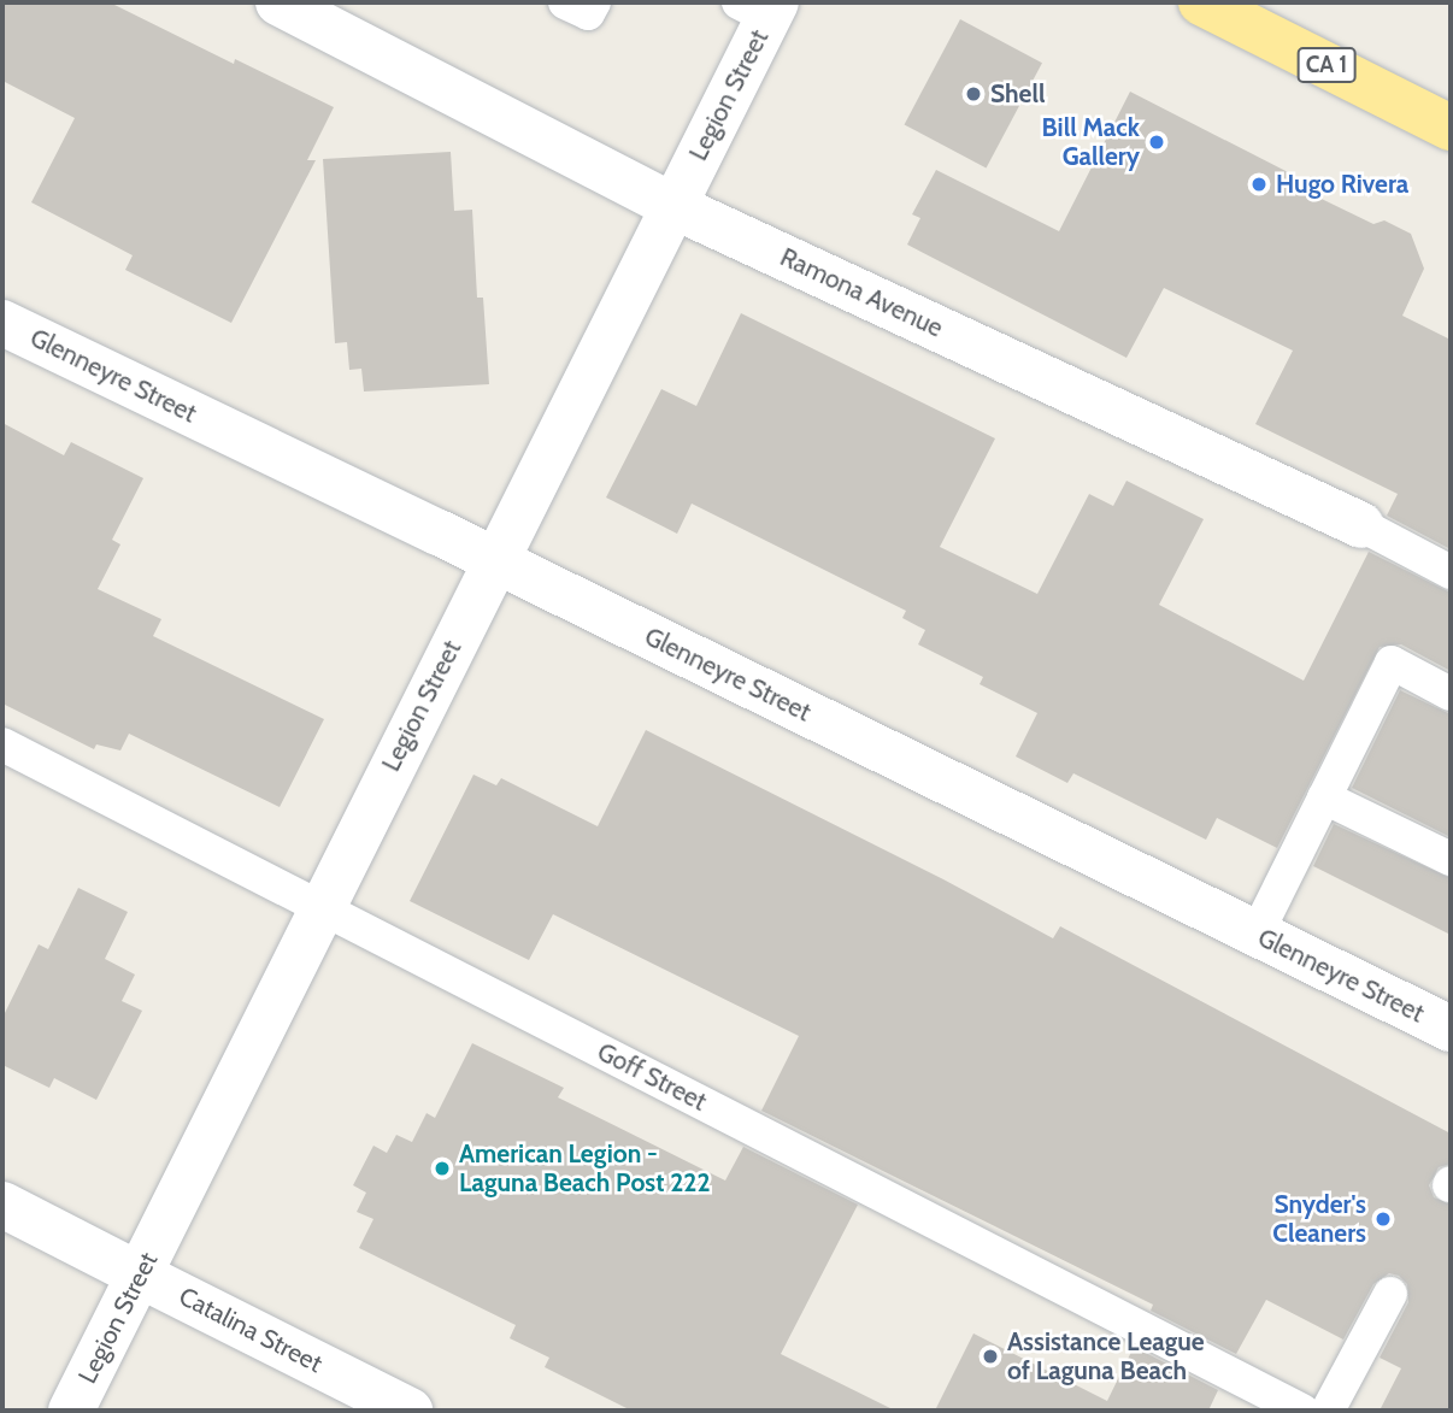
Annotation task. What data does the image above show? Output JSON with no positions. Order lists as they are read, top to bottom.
{
  "streets": {
    "highway": ["CA 1"],
    "street": [
      "Legion Street",
      "Ramona Avenue",
      "Glenneyre Street",
      "Catalina Street"
    ],
    "lane": ["Goff Street"]
  },
  "crossings": [
    ["Legion Street", "Ramona Avenue"],
    ["Legion Street", "Glenneyre Street"],
    ["Legion Street", "Goff Street"],
    ["Legion Street", "Catalina Street"]
  ],
  "places": [
    "Shell",
    "Bill Mack Gallery",
    "Hugo Rivera",
    "American Legion - Laguna Beach Post 222",
    "Snyder's Cleaners",
    "Assistance League of Laguna Beach"
  ]
}
